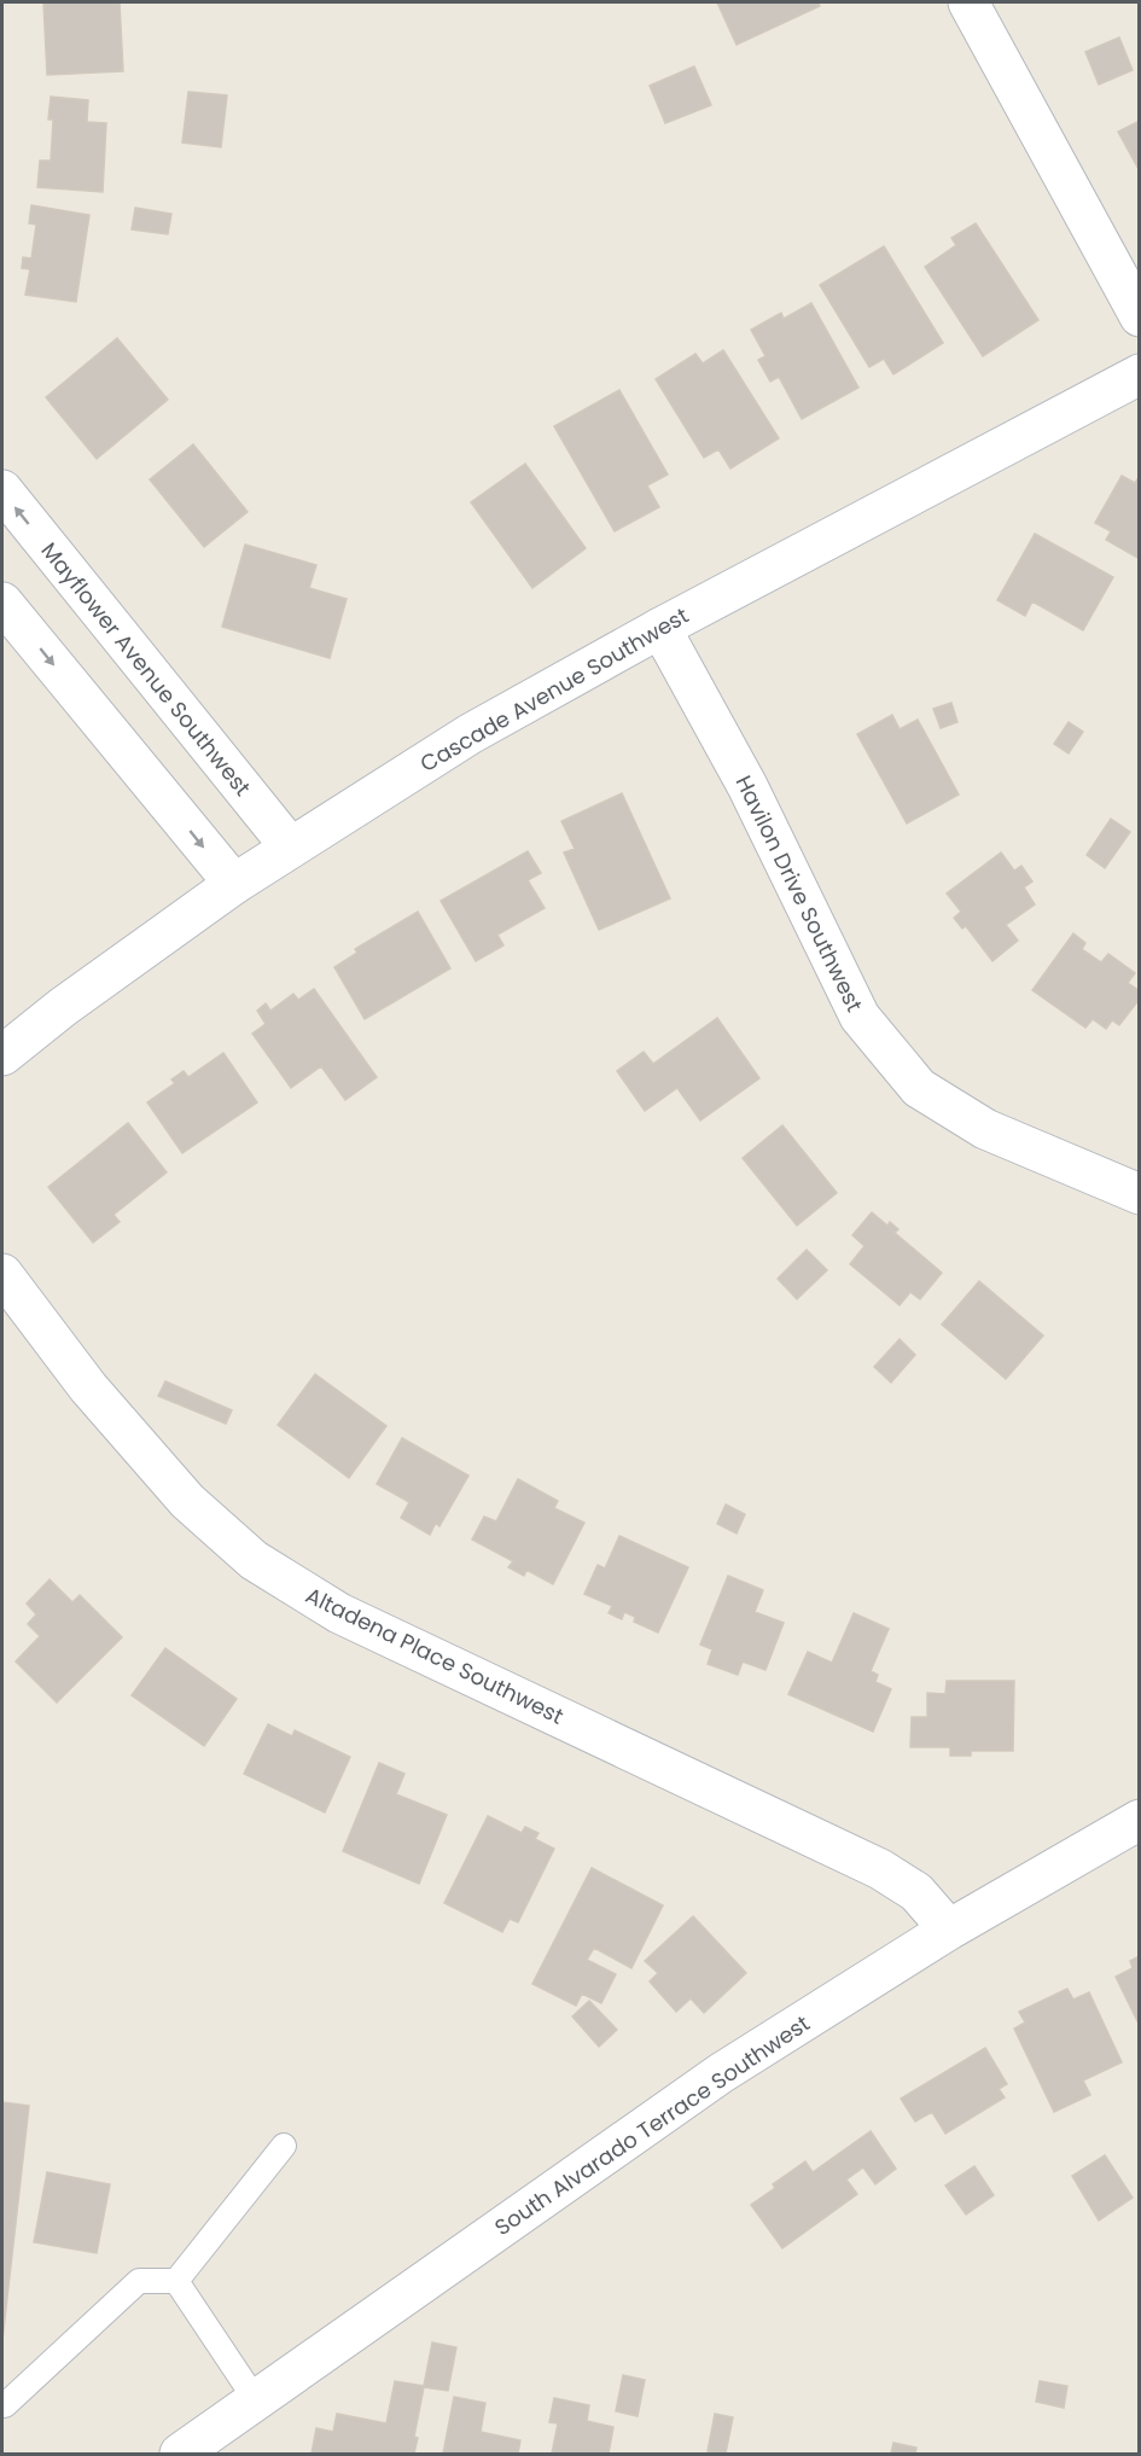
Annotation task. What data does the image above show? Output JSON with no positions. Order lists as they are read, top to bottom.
{
  "streets": {
    "street": [
      "Mayflower Avenue Southwest",
      "Cascade Avenue Southwest",
      "Havilon Drive Southwest",
      "Altadena Place Southwest",
      "South Alvarado Terrace Southwest"
    ]
  },
  "crossings": [
    ["Mayflower Avenue Southwest", "Cascade Avenue Southwest"],
    ["Cascade Avenue Southwest", "Havilon Drive Southwest"],
    ["Altadena Place Southwest", "South Alvarado Terrace Southwest"]
  ]
}
